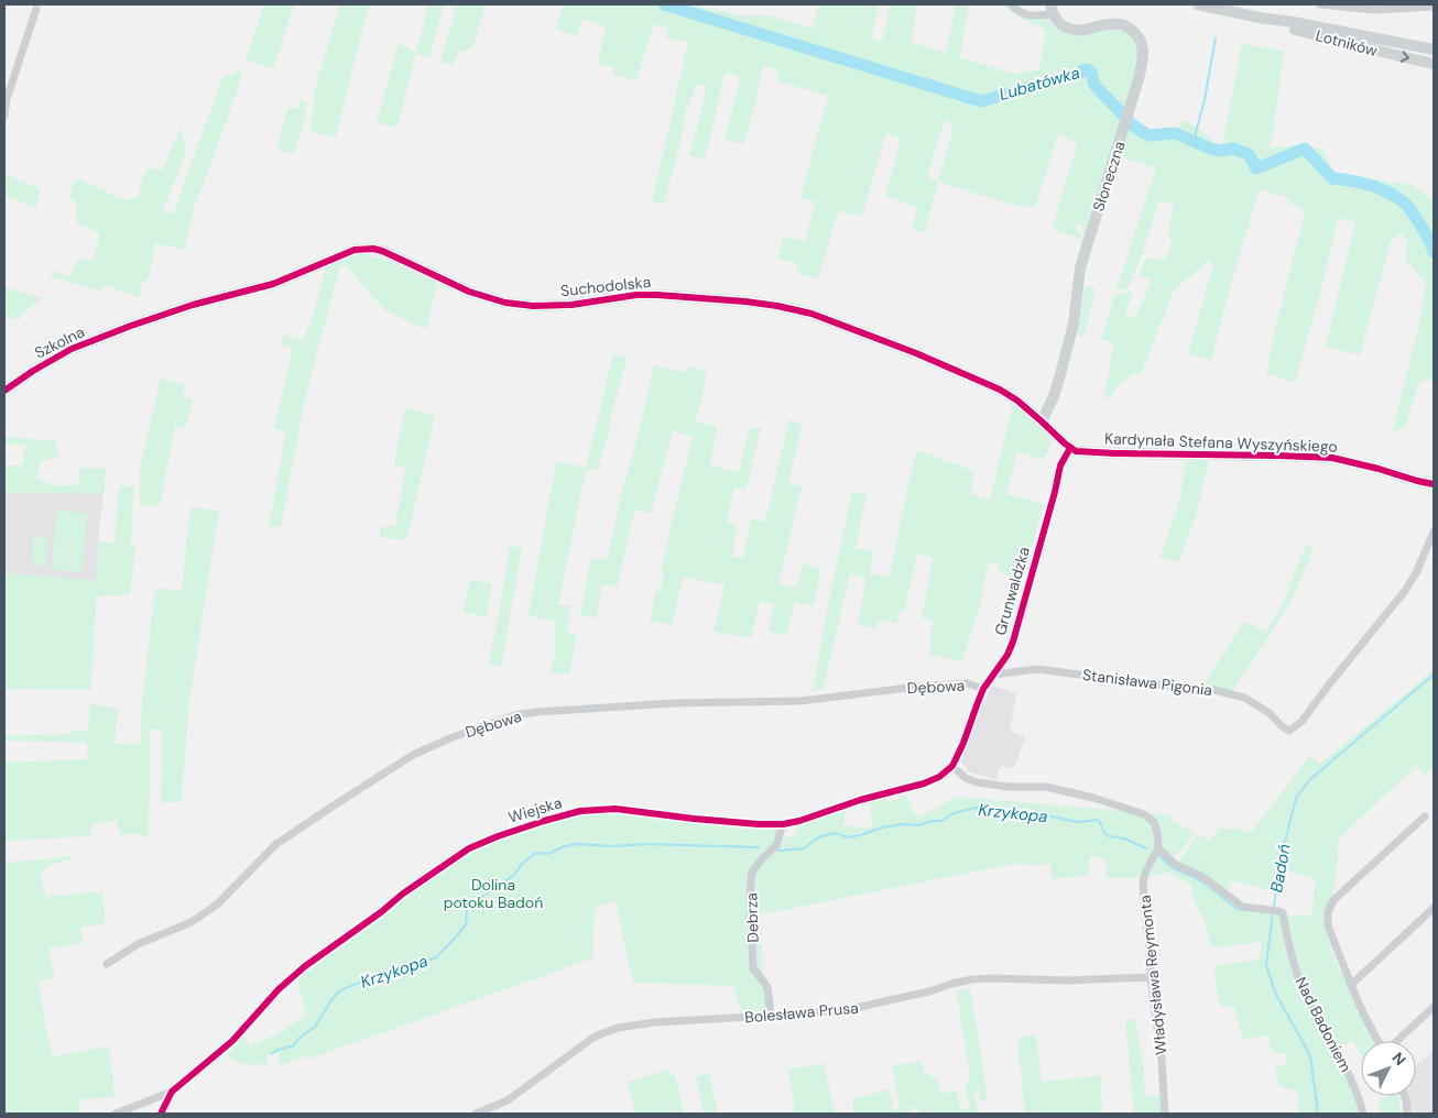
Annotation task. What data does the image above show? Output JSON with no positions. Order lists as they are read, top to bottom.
{
  "streets": {
    "street": [
      "Lotników",
      "Słoneczna",
      "Suchodolska",
      "Szkolna",
      "Kardynała Stefana Wyszyńskiego",
      "Grunwaldzka",
      "Stanisława Pigonia",
      "Dębowa",
      "Wiejska",
      "Debrza",
      "Władysława Reymonta",
      "Bolesława Prusa",
      "Nad Badoniem"
    ]
  },
  "crossings": [
    ["Słoneczna", "Suchodolska"],
    ["Suchodolska", "Szkolna"],
    ["Suchodolska", "Kardynała Stefana Wyszyńskiego"],
    ["Suchodolska", "Grunwaldzka"],
    ["Kardynała Stefana Wyszyńskiego", "Grunwaldzka"],
    ["Grunwaldzka", "Stanisława Pigonia"],
    ["Grunwaldzka", "Dębowa"],
    ["Grunwaldzka", "Wiejska"],
    ["Wiejska", "Debrza"],
    ["Debrza", "Bolesława Prusa"],
    ["Władysława Reymonta", "Bolesława Prusa"],
    ["Władysława Reymonta", "Nad Badoniem"]
  ],
  "water": ["Lubatówka", "Krzykopa", "Badoń"],
  "parks": ["Dolina potoku Badoń"],
  "north": "top right"
}
